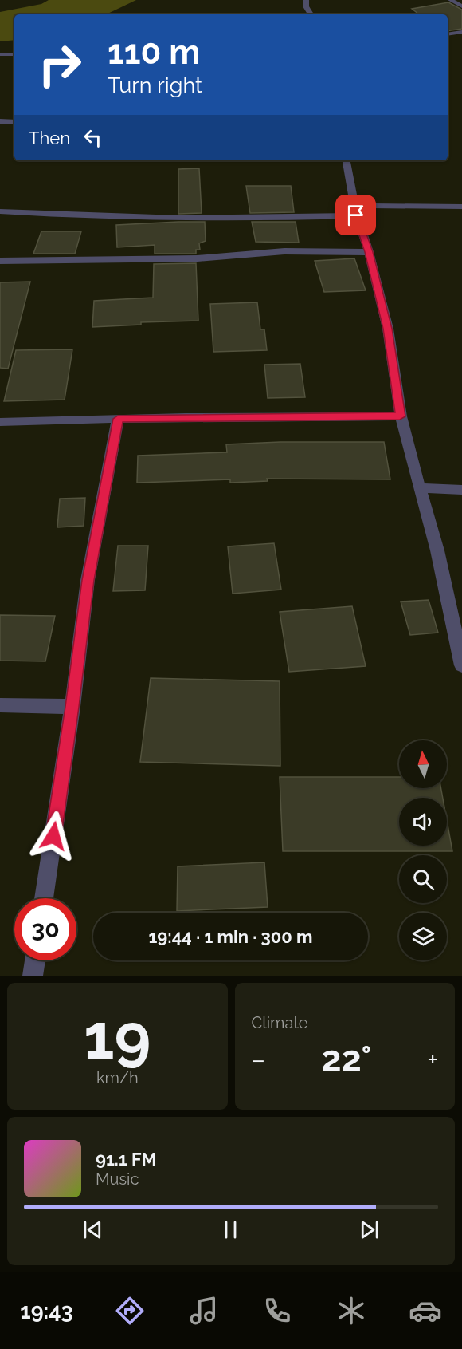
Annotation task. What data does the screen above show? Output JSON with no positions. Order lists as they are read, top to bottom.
{
  "north": "top",
  "page": {
    "turn": ["110 m", "Turn right"],
    "then": "Then",
    "limit": "30",
    "trip": "19:44 · 1 min · 300 m",
    "tile": [
      ["19", "km/h"],
      "Climate"
    ],
    "heat": ["−", "22°", "+"],
    "song": ["91.1 FM", "Music"],
    "tabs": "19:43"
  }
}
